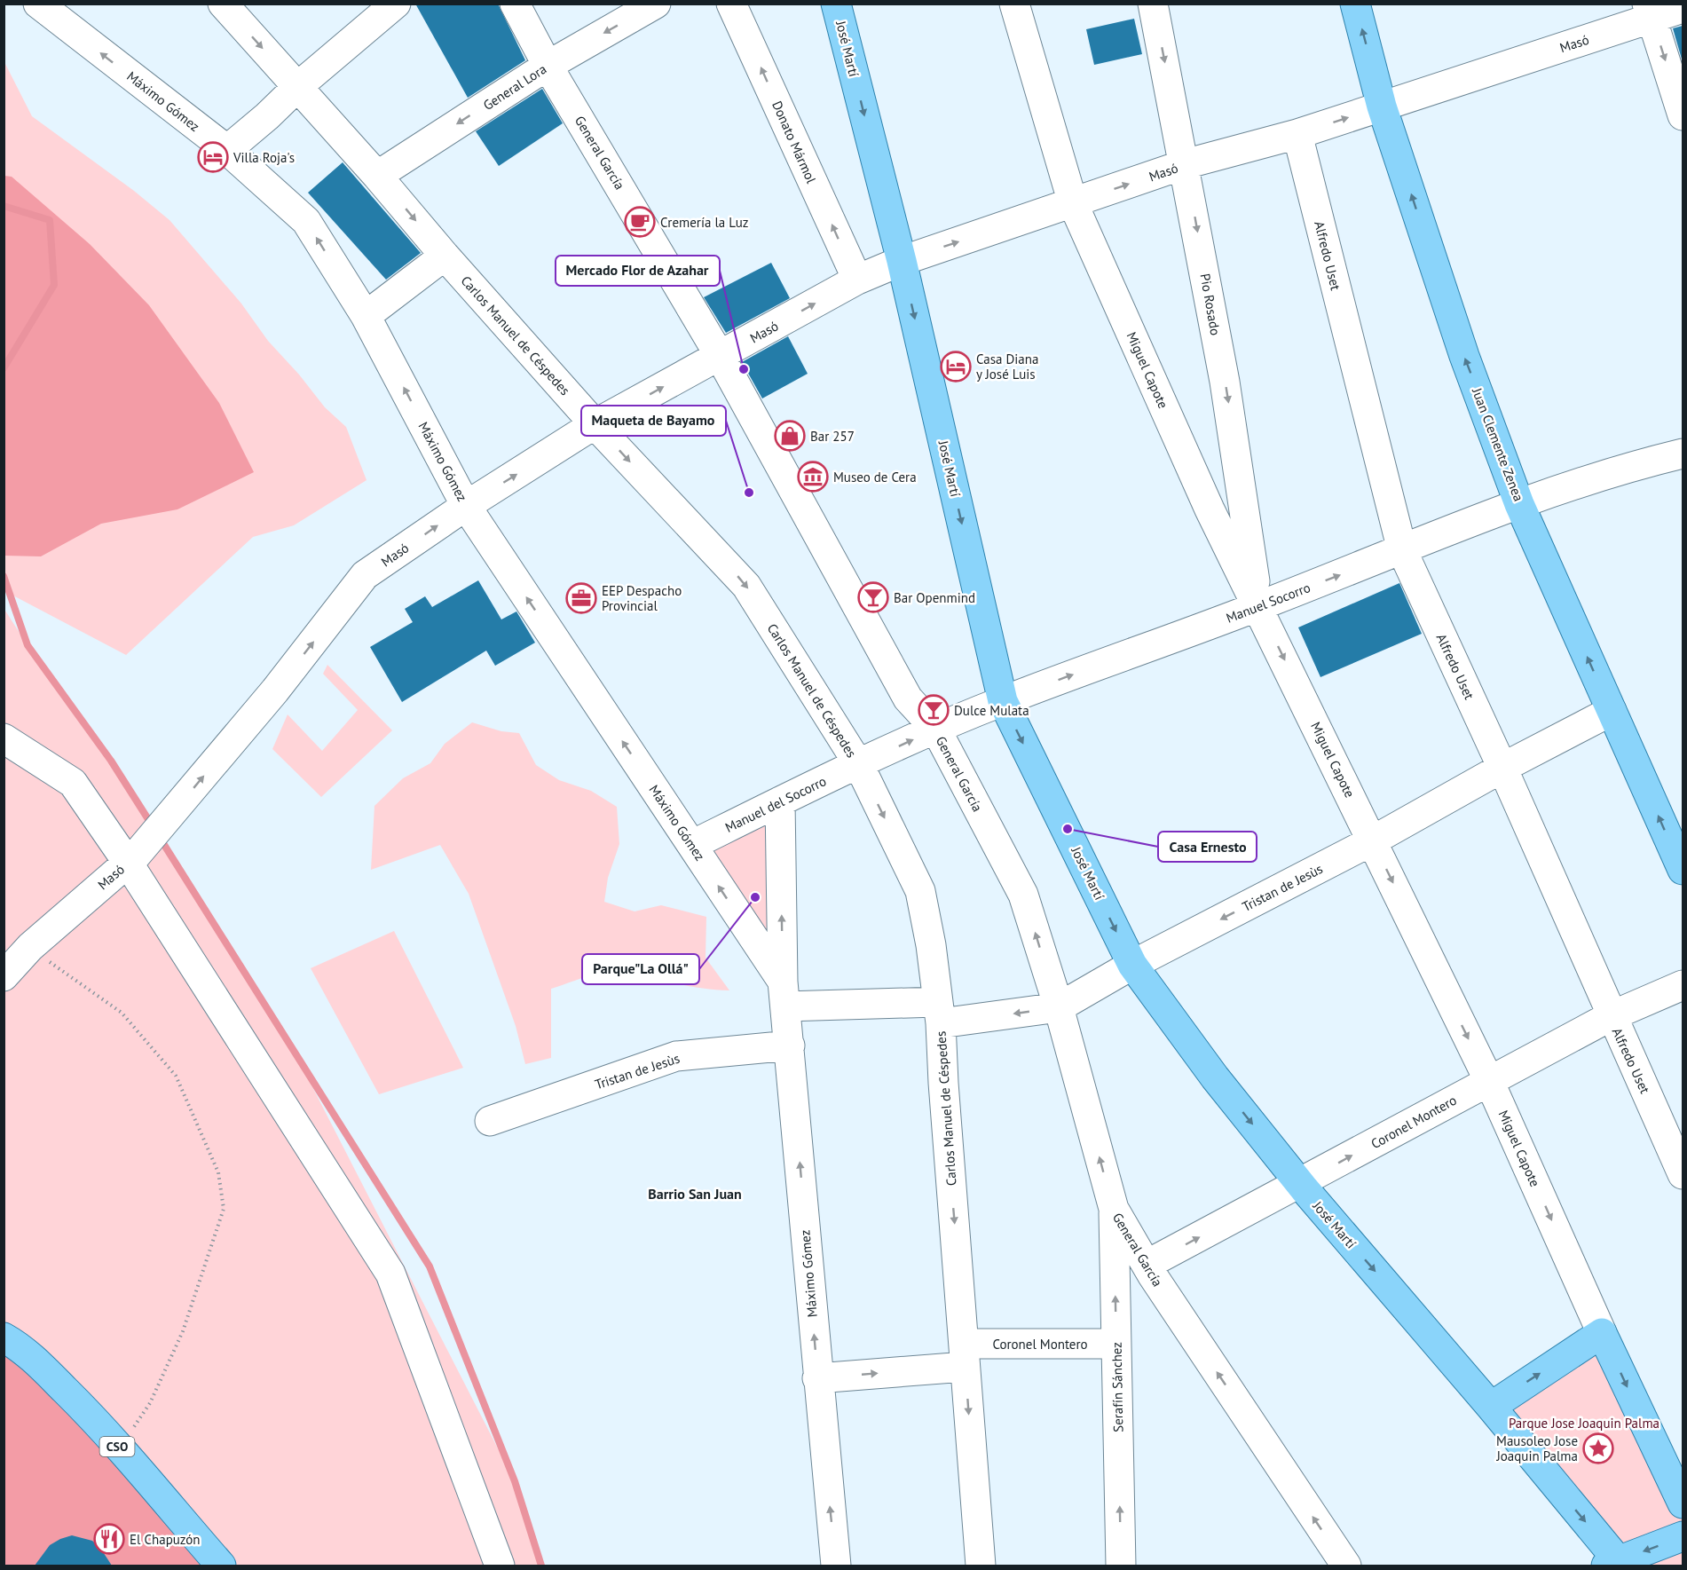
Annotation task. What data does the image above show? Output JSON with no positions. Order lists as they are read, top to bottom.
{
  "streets": {
    "main road": [
      "José Martí",
      "Miguel Capote",
      "Juan Clemente Zenea",
      "CSO"
    ],
    "street": [
      "Masó",
      "General Lora",
      "Máximo Gómez",
      "Donato Mármol",
      "General García",
      "Alfredo Uset",
      "Pio Rosado",
      "Carlos Manuel de Céspedes",
      "Manuel Socorro",
      "Manuel del Socorro",
      "Tristan de Jesùs",
      "Coronel Montero",
      "Serafín Sánchez"
    ]
  },
  "crossings": [
    ["Masó", "José Martí"],
    ["Masó", "Máximo Gómez"],
    ["Masó", "Donato Mármol"],
    ["Masó", "General García"],
    ["Masó", "Alfredo Uset"],
    ["Masó", "Pio Rosado"],
    ["Masó", "Carlos Manuel de Céspedes"],
    ["Masó", "Miguel Capote"],
    ["Masó", "Juan Clemente Zenea"],
    ["José Martí", "Manuel Socorro"],
    ["José Martí", "Tristan de Jesùs"],
    ["José Martí", "Coronel Montero"],
    ["General Lora", "General García"],
    ["General Lora", "Carlos Manuel de Céspedes"],
    ["Máximo Gómez", "Manuel del Socorro"],
    ["Máximo Gómez", "Tristan de Jesùs"],
    ["Máximo Gómez", "Coronel Montero"],
    ["General García", "Manuel Socorro"],
    ["General García", "Tristan de Jesùs"],
    ["General García", "Coronel Montero"],
    ["General García", "Serafín Sánchez"],
    ["Alfredo Uset", "Manuel Socorro"],
    ["Alfredo Uset", "Tristan de Jesùs"],
    ["Alfredo Uset", "Coronel Montero"],
    ["Pio Rosado", "Miguel Capote"],
    ["Pio Rosado", "Manuel Socorro"],
    ["Carlos Manuel de Céspedes", "Manuel Socorro"],
    ["Carlos Manuel de Céspedes", "Manuel del Socorro"],
    ["Carlos Manuel de Céspedes", "Tristan de Jesùs"],
    ["Carlos Manuel de Céspedes", "Coronel Montero"],
    ["Miguel Capote", "Manuel Socorro"],
    ["Miguel Capote", "Tristan de Jesùs"],
    ["Miguel Capote", "Coronel Montero"],
    ["Juan Clemente Zenea", "Manuel Socorro"],
    ["Juan Clemente Zenea", "Tristan de Jesùs"],
    ["Manuel Socorro", "Manuel del Socorro"],
    ["Coronel Montero", "Serafín Sánchez"]
  ],
  "one_way": [
    "Masó",
    "José Martí",
    "Máximo Gómez",
    "Donato Mármol",
    "General García",
    "Pio Rosado",
    "Carlos Manuel de Céspedes",
    "Miguel Capote",
    "Juan Clemente Zenea",
    "Manuel Socorro",
    "Coronel Montero",
    "Serafín Sánchez"
  ],
  "districts": ["Barrio San Juan"],
  "parks": ["Parque Jose Joaquin Palma"],
  "places": {
    "hotel": ["Villa Roja's", "Casa Diana y José Luis"],
    "cafe": ["Cremería la Luz"],
    "other": [
      "Mercado Flor de Azahar",
      "Maqueta de Bayamo",
      "Casa Ernesto",
      "Parque\"La Ollá\""
    ],
    "shop": ["Bar 257"],
    "museum": ["Museo de Cera"],
    "bar": ["Bar Openmind", "Dulce Mulata"],
    "office": ["EEP Despacho Provincial"],
    "place": ["Mausoleo Jose Joaquin Palma"],
    "restaurant": ["El Chapuzón"]
  }
}
